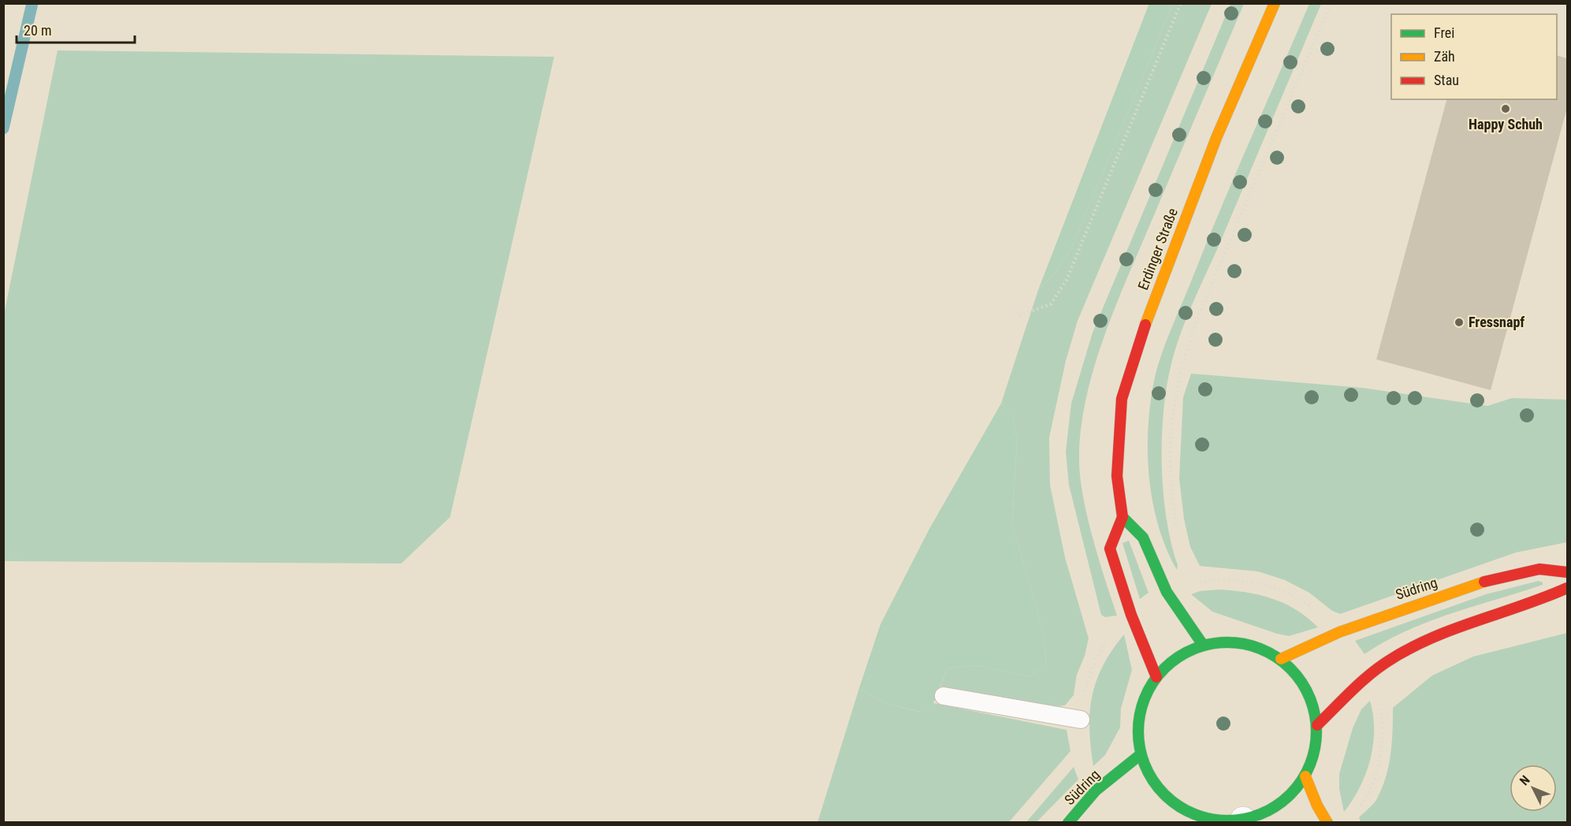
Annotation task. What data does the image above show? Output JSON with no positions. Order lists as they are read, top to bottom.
{
  "streets": {
    "main road": ["Erdinger Straße", "Südring"]
  },
  "places": ["Happy Schuh", "Fressnapf"],
  "legend": ["Frei", "Zäh", "Stau"],
  "scale_bar": "20 m",
  "north": "top left"
}
